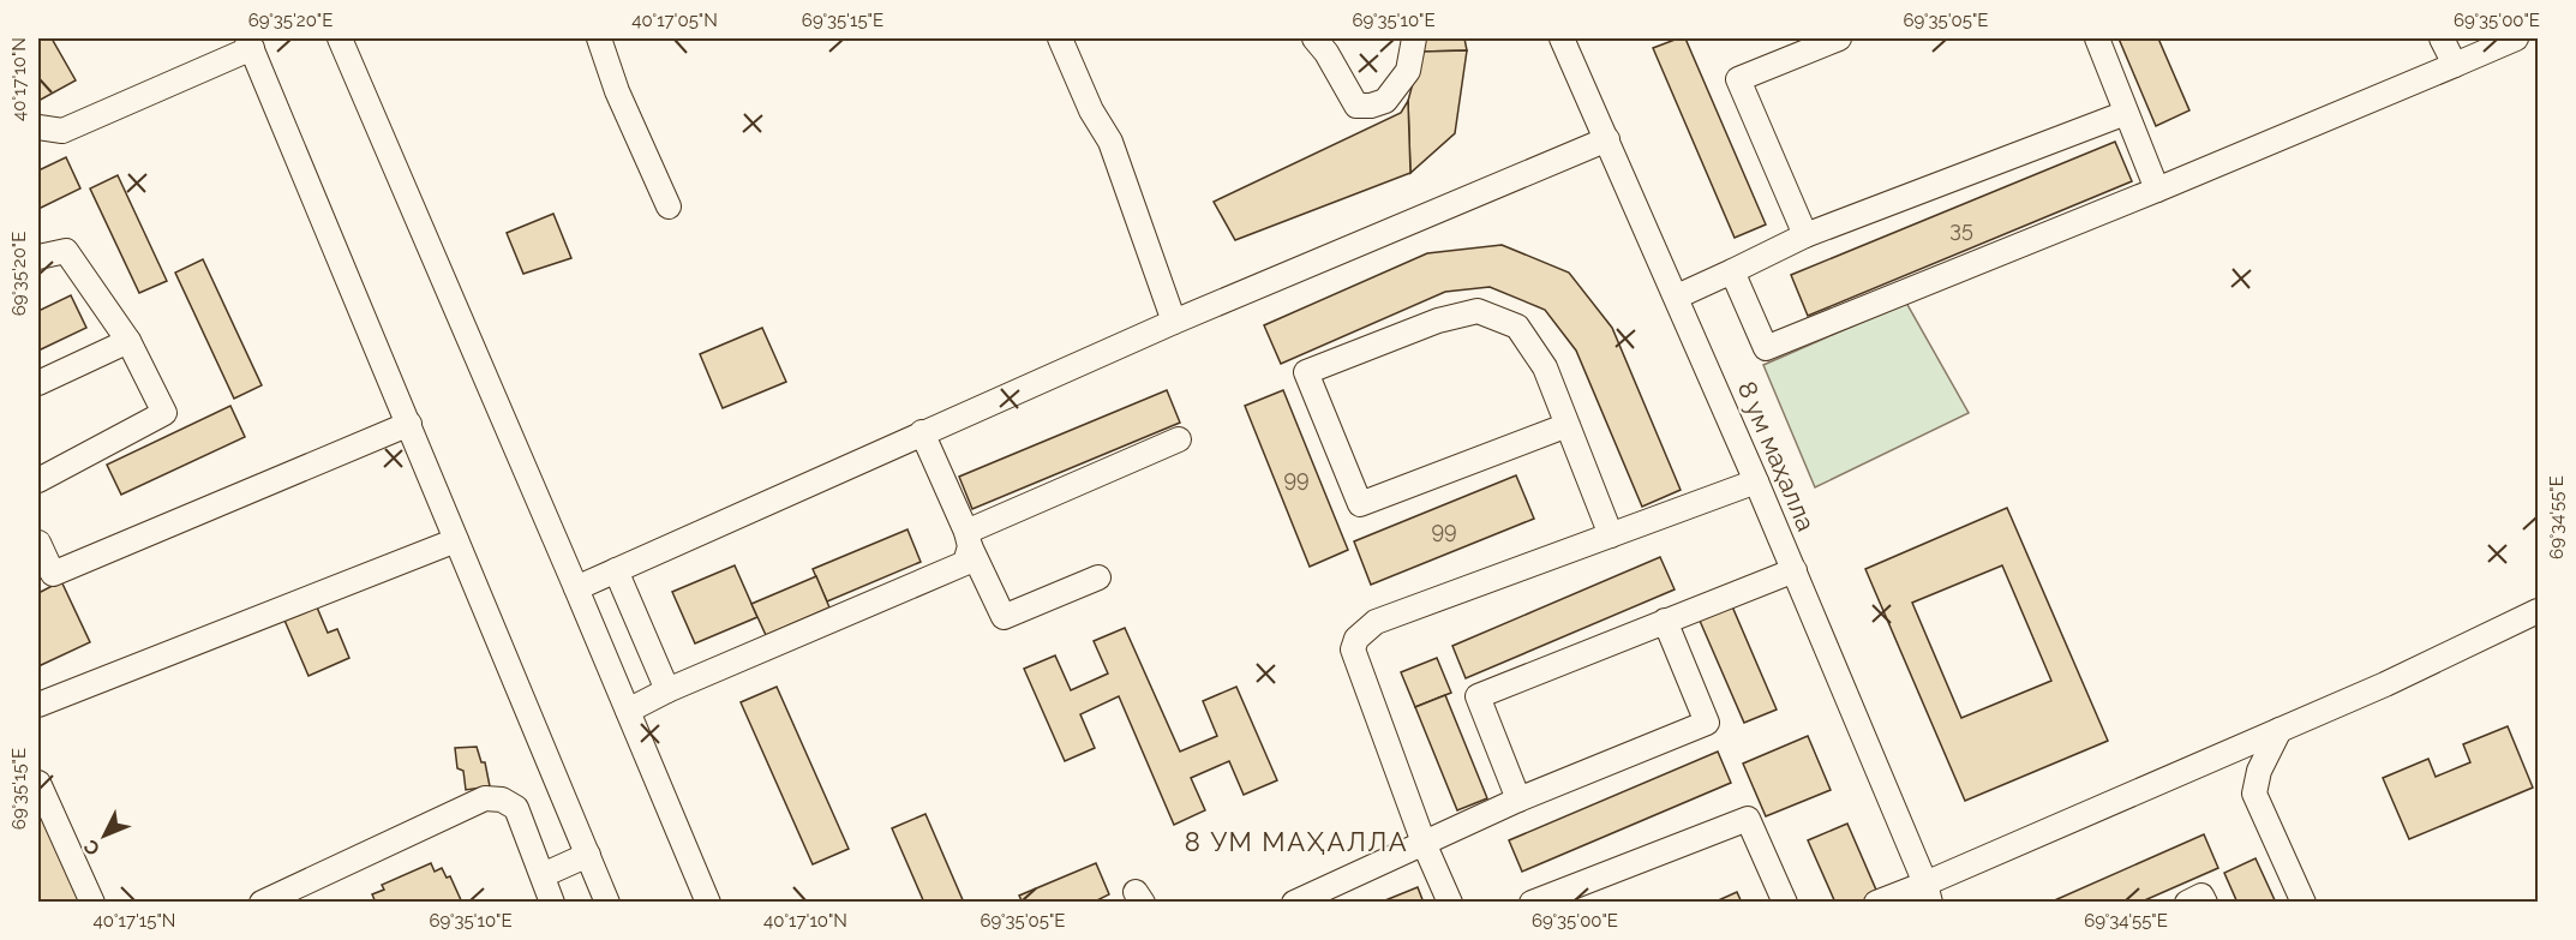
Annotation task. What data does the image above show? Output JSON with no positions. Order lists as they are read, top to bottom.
{
  "streets": {
    "street": ["8 ум маҳалла"]
  },
  "districts": ["8 УМ МАҲАЛЛА"],
  "house_numbers": ["35", "99", "99"],
  "north": "bottom left",
  "coordinates": [
    "69°35'20\"E",
    "40°17'05\"N",
    "69°35'15\"E",
    "69°35'10\"E",
    "69°35'05\"E",
    "69°35'00\"E",
    "40°17'10\"N",
    "69°34'55\"E",
    "40°17'15\"N"
  ]
}
